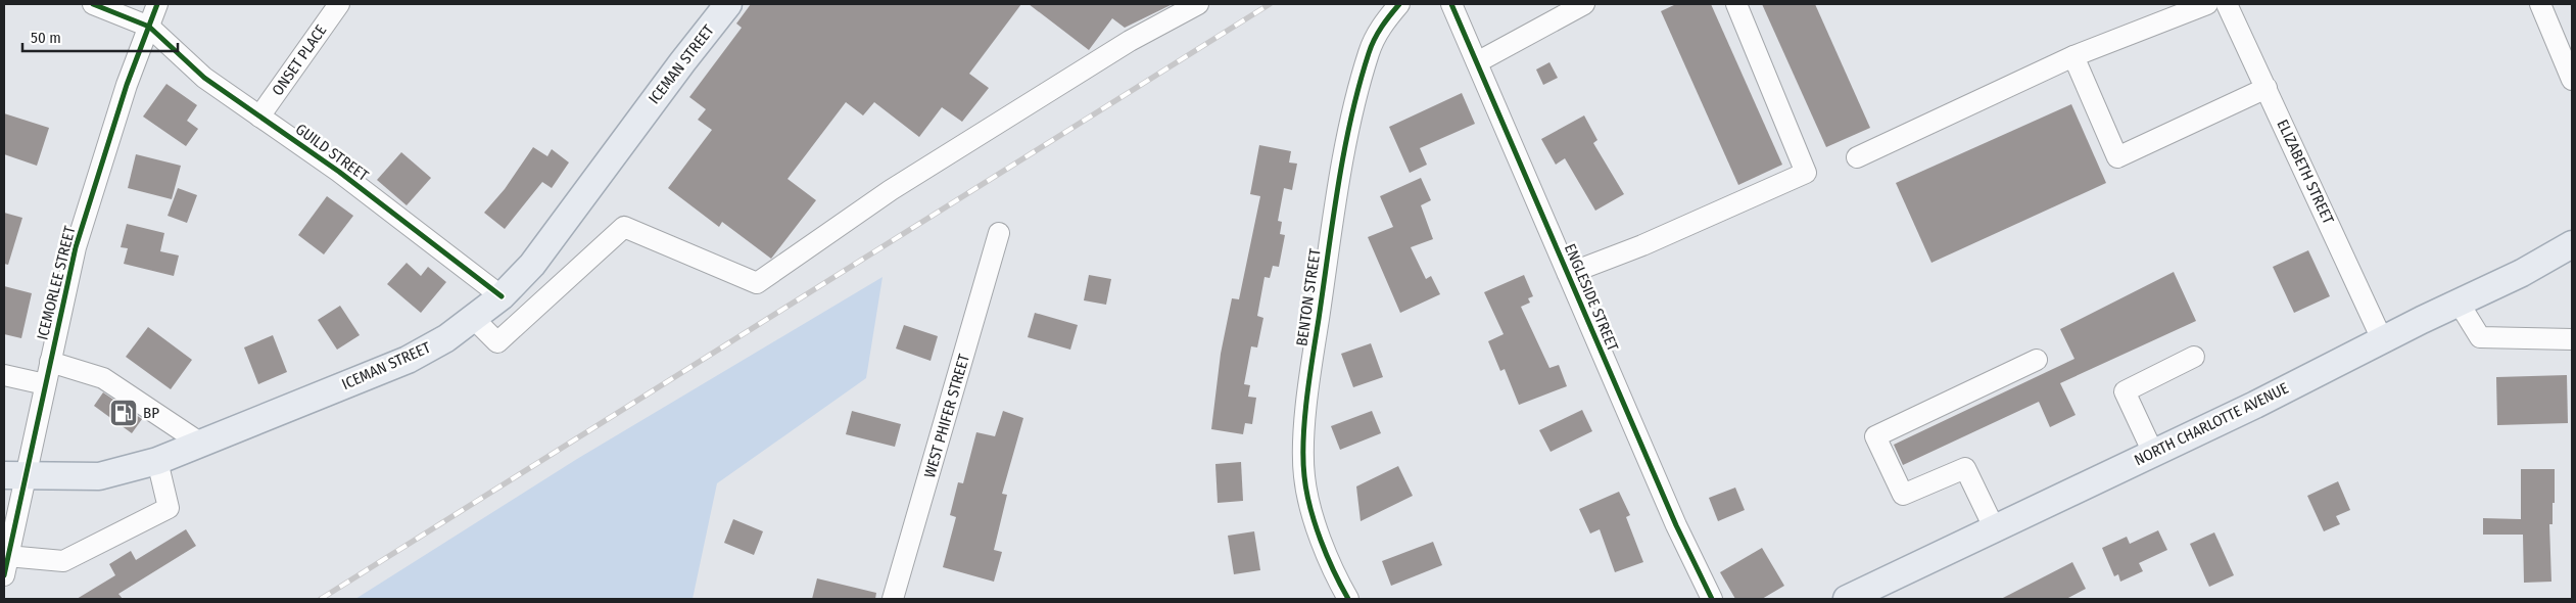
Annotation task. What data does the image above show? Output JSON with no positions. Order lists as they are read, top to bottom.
{
  "streets": {
    "main road": ["ICEMAN STREET", "NORTH CHARLOTTE AVENUE"],
    "street": [
      "ONSET PLACE",
      "GUILD STREET",
      "ELIZABETH STREET",
      "ICEMORLEE STREET",
      "BENTON STREET",
      "ENGLESIDE STREET",
      "WEST PHIFER STREET"
    ]
  },
  "crossings": [
    ["ONSET PLACE", "GUILD STREET"],
    ["ICEMAN STREET", "GUILD STREET"],
    ["ICEMAN STREET", "ICEMORLEE STREET"],
    ["GUILD STREET", "ICEMORLEE STREET"],
    ["ELIZABETH STREET", "NORTH CHARLOTTE AVENUE"]
  ],
  "places": {
    "fuel station": ["BP"]
  },
  "scale_bar": "50 m"
}
